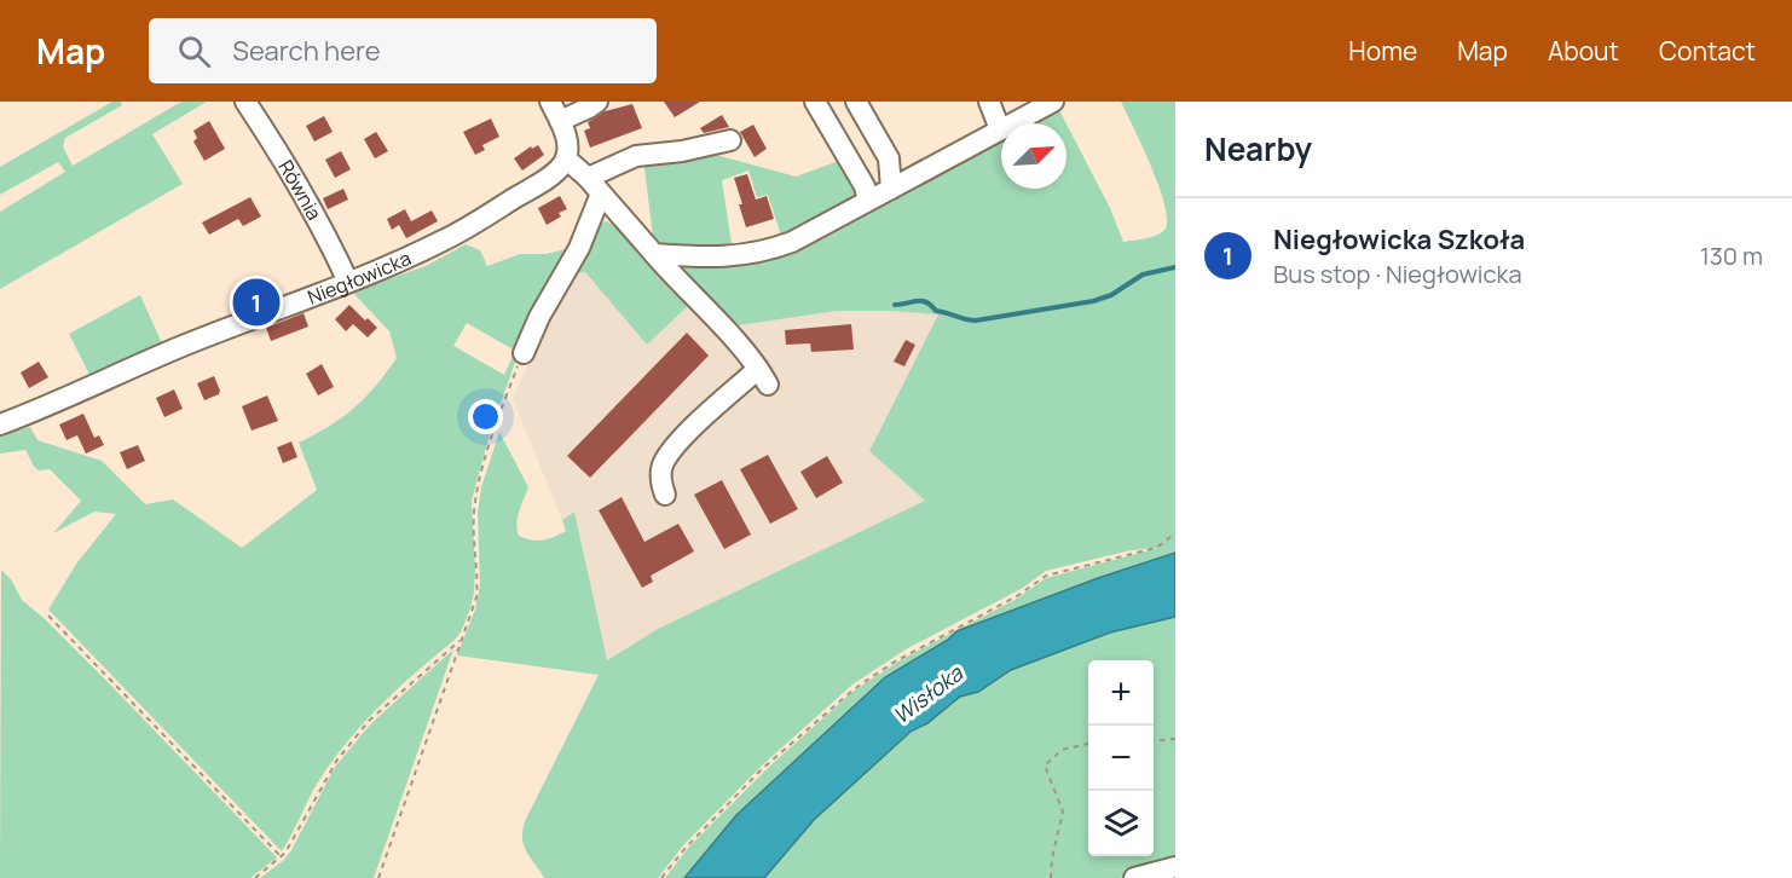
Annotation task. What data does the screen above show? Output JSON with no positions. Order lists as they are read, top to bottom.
{
  "streets": {
    "street": ["Równia", "Niegłowicka"]
  },
  "crossings": [
    ["Równia", "Niegłowicka"]
  ],
  "water": ["Wisłoka"],
  "north": "top right",
  "page": {
    "header": "Map",
    "search": "Search here",
    "nav": [
      "Home",
      "Map",
      "About",
      "Contact"
    ],
    "heading": "Nearby",
    "list": [
      {
        "mark": "1",
        "name": "Niegłowicka Szkoła",
        "note": "Bus stop · Niegłowicka",
        "value": "130 m"
      }
    ],
    "pins": "1",
    "map_buttons": ["+", "−"]
  }
}
